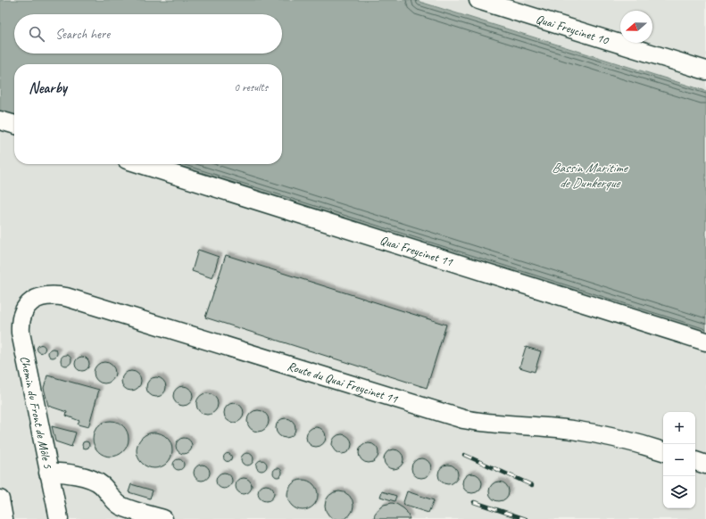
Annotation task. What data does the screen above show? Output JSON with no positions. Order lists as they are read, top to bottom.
{
  "streets": {
    "street": [
      "Quai Freycinet 10",
      "Quai Freycinet 11",
      "Route du Quai Freycinet 11",
      "Chemin du Front de Môle 5"
    ]
  },
  "crossings": [
    ["Route du Quai Freycinet 11", "Chemin du Front de Môle 5"]
  ],
  "water": ["Bassin Maritime de Dunkerque"],
  "north": "left",
  "page": {
    "search": "Search here",
    "heading": ["Nearby", "0 results"],
    "map_buttons": ["+", "−"]
  }
}
